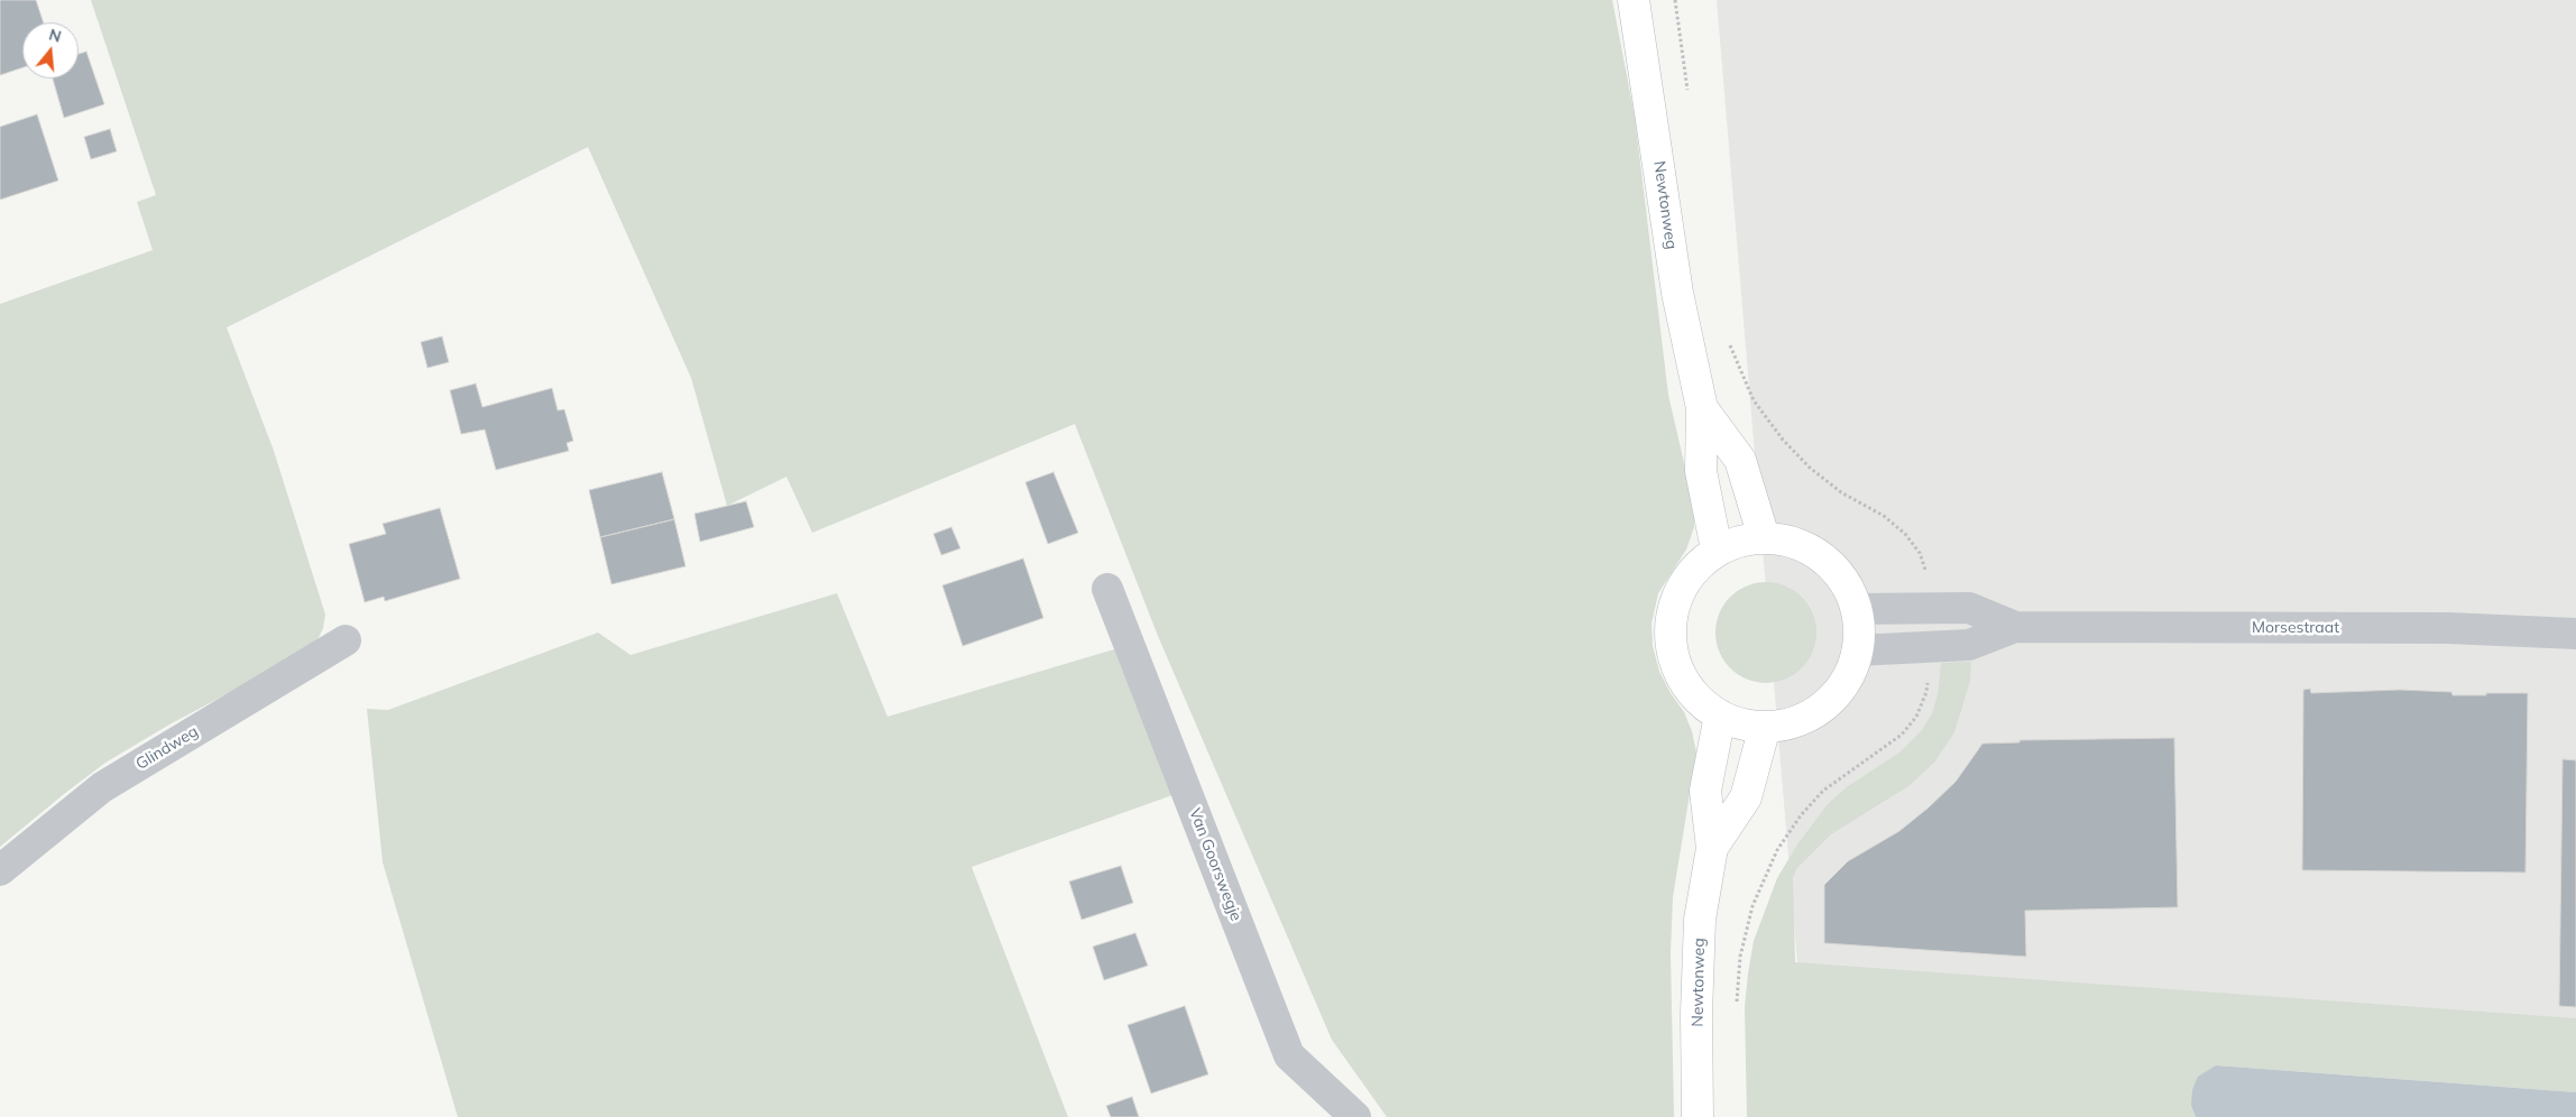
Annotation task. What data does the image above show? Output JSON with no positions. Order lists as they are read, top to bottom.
{
  "streets": {
    "main road": ["Newtonweg"],
    "street": ["Morsestraat", "Glindweg", "Van Goorswegje"]
  },
  "crossings": [
    ["Newtonweg", "Morsestraat"]
  ],
  "north": "top"
}
